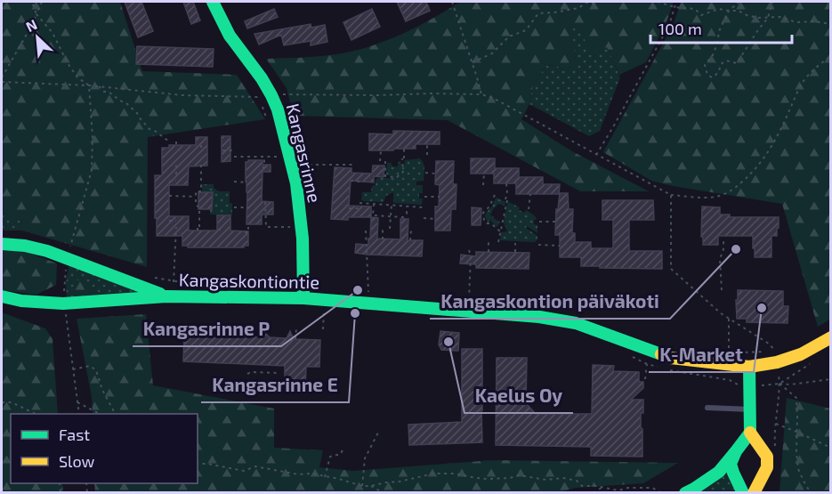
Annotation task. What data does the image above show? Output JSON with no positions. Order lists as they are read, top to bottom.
{
  "streets": {
    "main road": ["Kangasrinne", "Kangaskontiontie"]
  },
  "crossings": [
    ["Kangasrinne", "Kangaskontiontie"]
  ],
  "places": [
    "Kangaskontion päiväkoti",
    "Kangasrinne P",
    "K-Market",
    "Kangasrinne E",
    "Kaelus Oy"
  ],
  "legend": ["Fast", "Slow"],
  "scale_bar": "100 m",
  "north": "top left"
}
